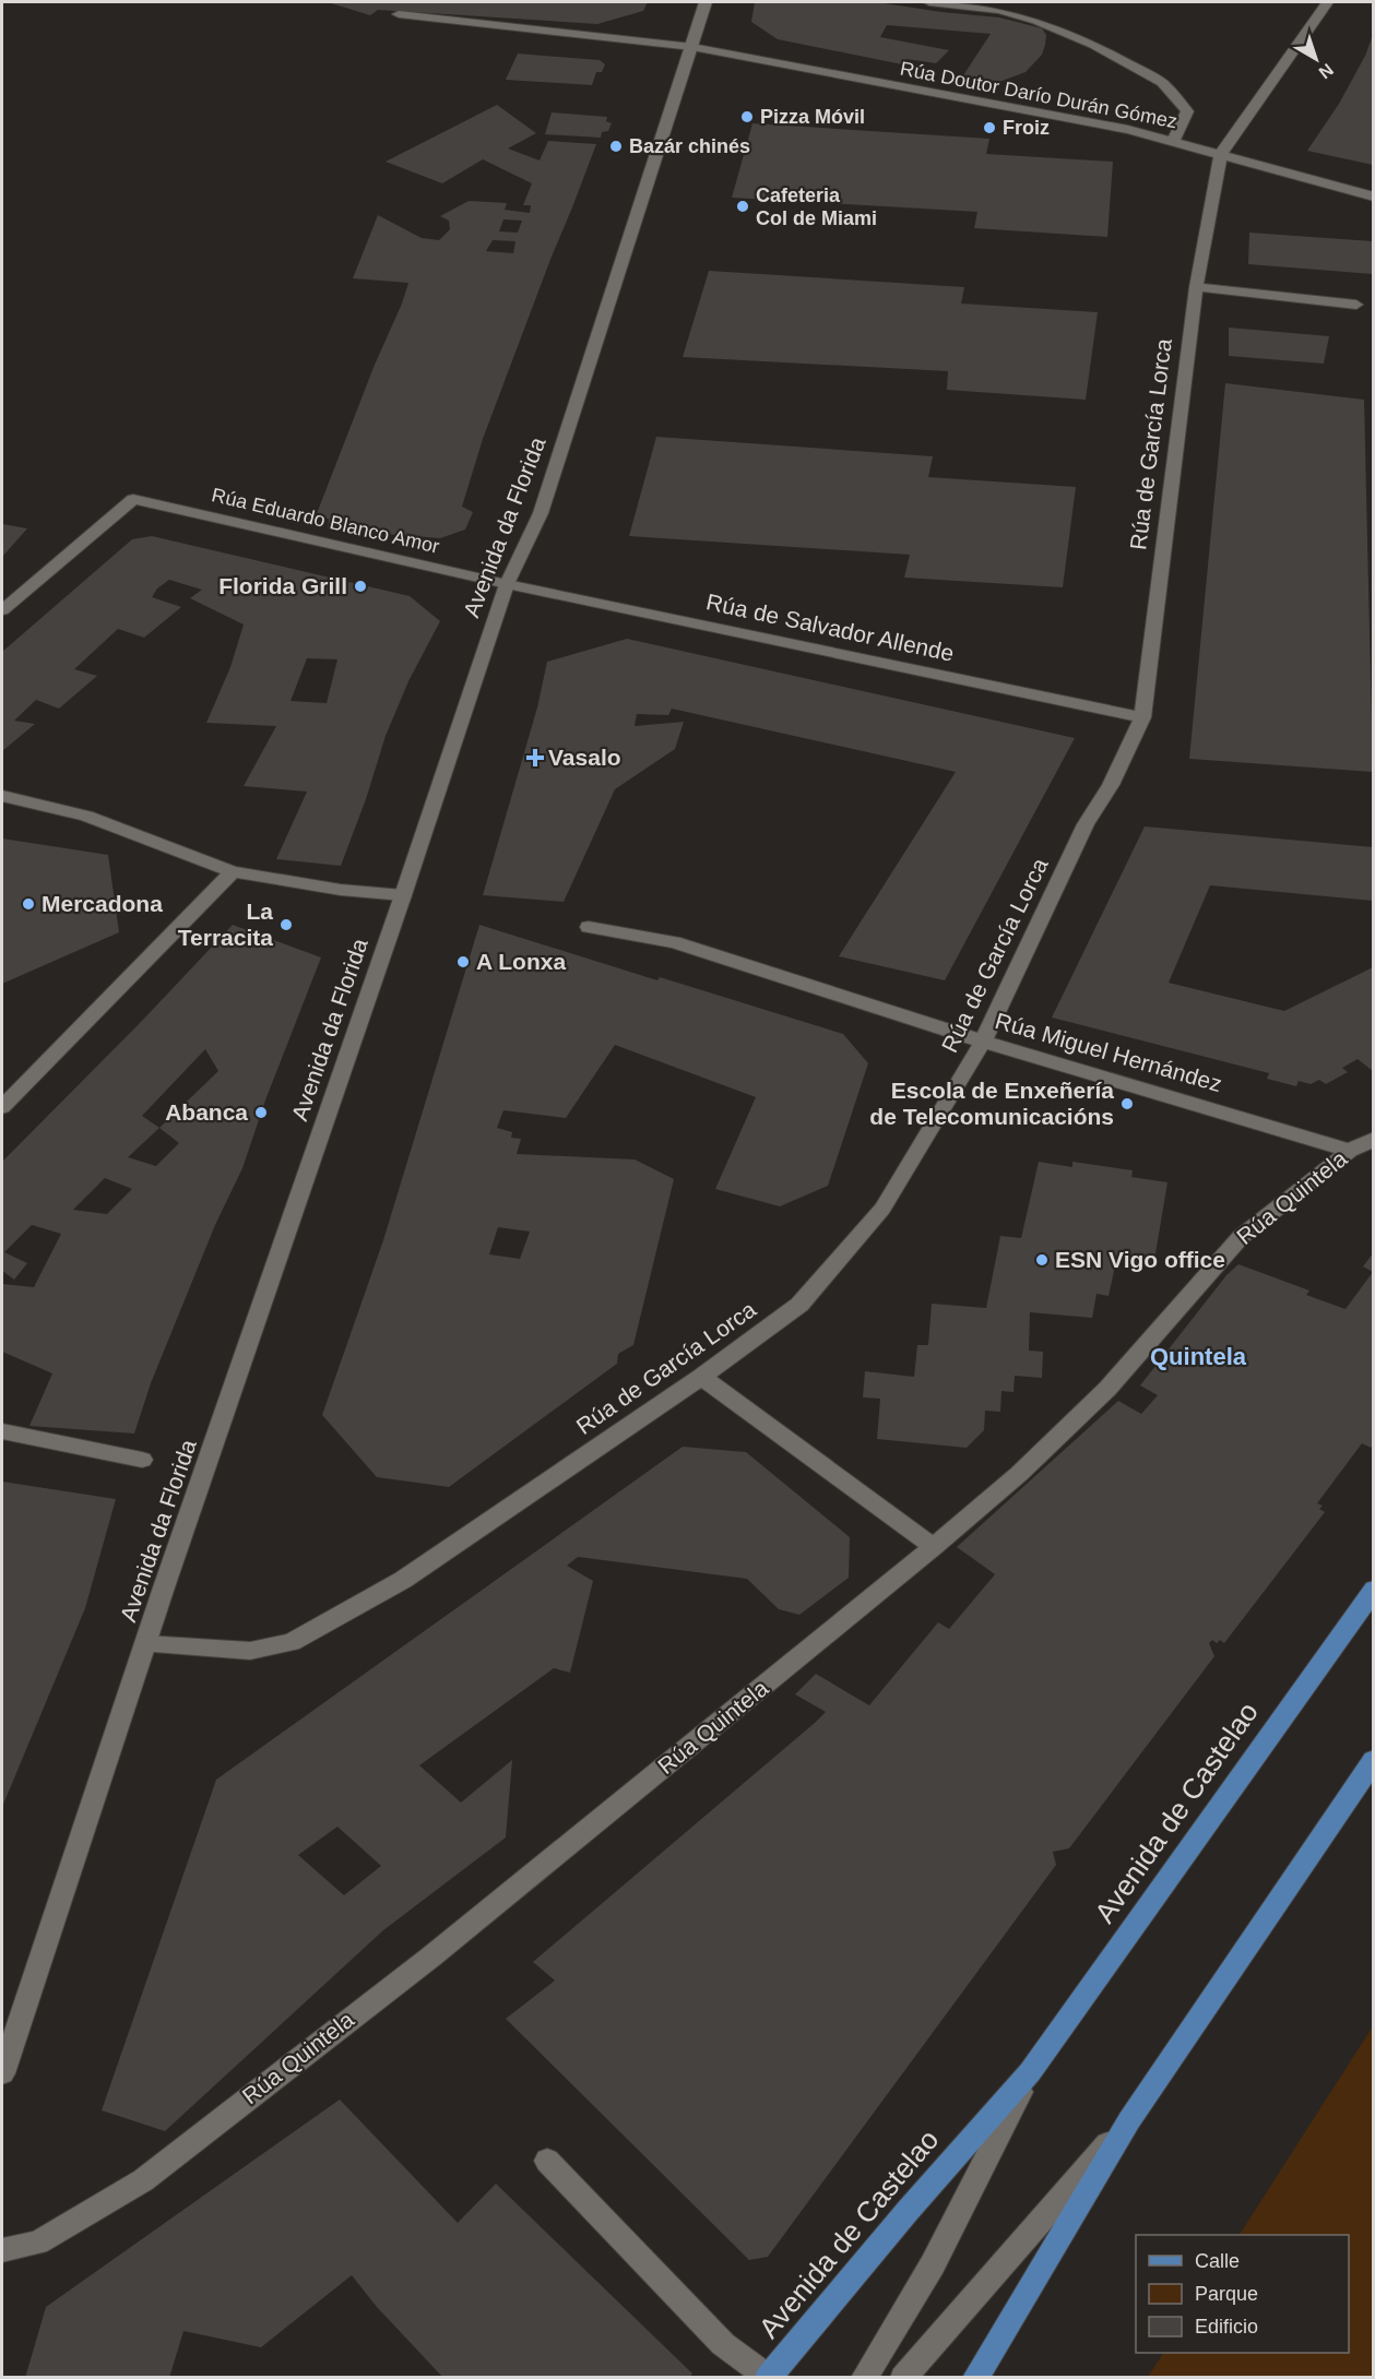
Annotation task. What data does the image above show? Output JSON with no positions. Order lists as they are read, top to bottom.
{
  "streets": {
    "main road": ["Avenida de Castelao"],
    "street": [
      "Rúa Doutor Darío Durán Gómez",
      "Rúa de García Lorca",
      "Rúa Eduardo Blanco Amor",
      "Avenida da Florida",
      "Rúa de Salvador Allende",
      "Rúa Miguel Hernández",
      "Rúa Quintela"
    ]
  },
  "crossings": [
    ["Rúa Doutor Darío Durán Gómez", "Rúa de García Lorca"],
    ["Rúa Doutor Darío Durán Gómez", "Avenida da Florida"],
    ["Rúa de García Lorca", "Avenida da Florida"],
    ["Rúa de García Lorca", "Rúa de Salvador Allende"],
    ["Rúa de García Lorca", "Rúa Miguel Hernández"],
    ["Rúa Eduardo Blanco Amor", "Avenida da Florida"],
    ["Rúa Eduardo Blanco Amor", "Rúa de Salvador Allende"],
    ["Avenida da Florida", "Rúa de Salvador Allende"],
    ["Rúa Miguel Hernández", "Rúa Quintela"]
  ],
  "districts": ["Quintela"],
  "places": {
    "other": [
      "Pizza Móvil",
      "Froiz",
      "Bazár chinés",
      "Cafeteria Col de Miami",
      "Florida Grill",
      "Mercadona",
      "La Terracita",
      "A Lonxa",
      "Escola de Enxeñería de Telecomunicacións",
      "Abanca",
      "ESN Vigo office"
    ],
    "health": ["Vasalo"]
  },
  "legend": ["Calle", "Parque", "Edificio"],
  "north": "bottom right"
}
